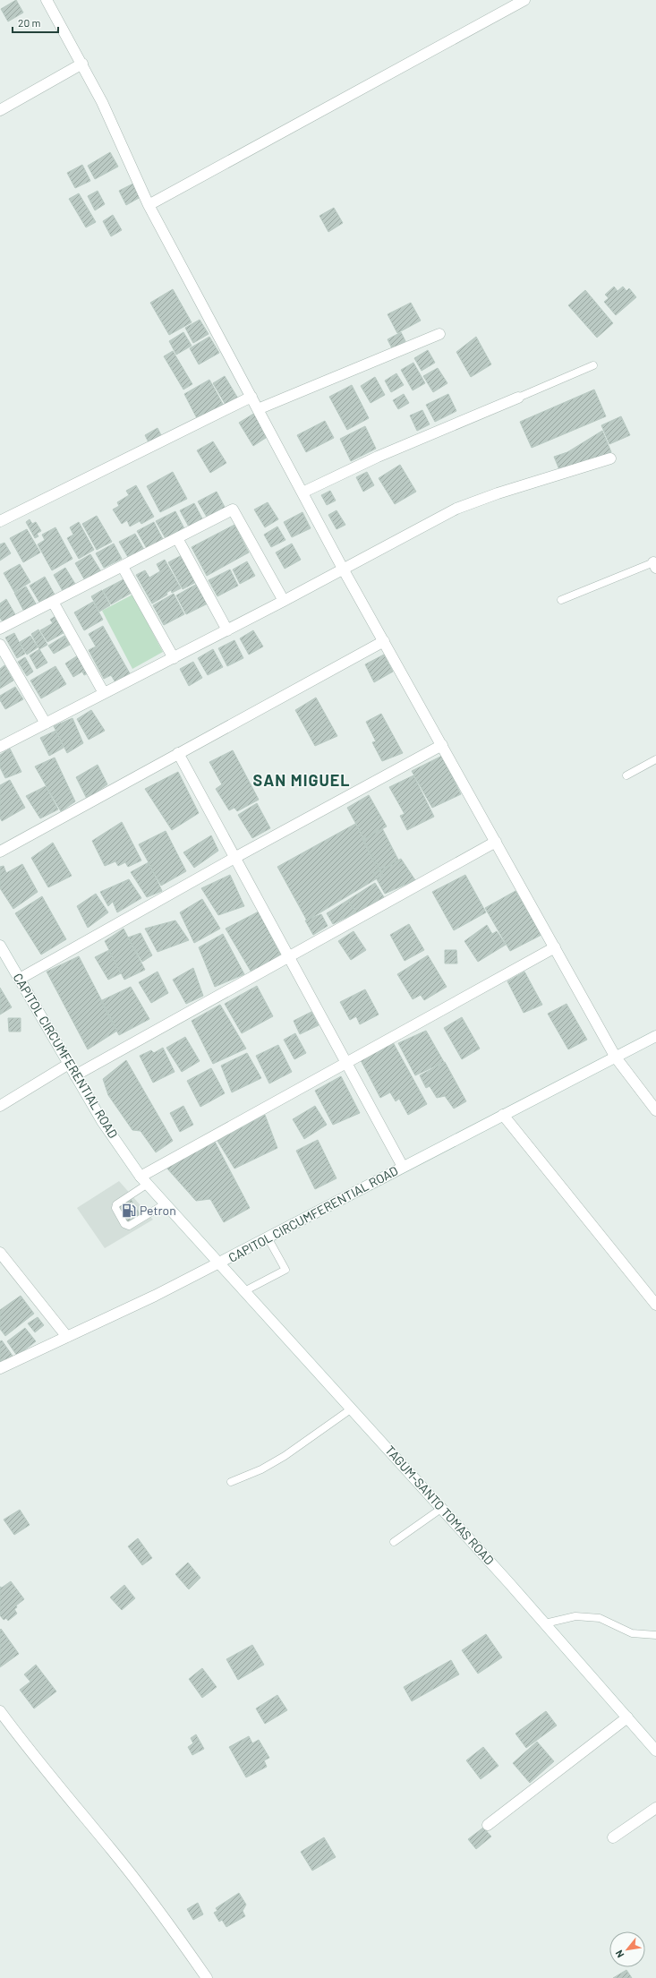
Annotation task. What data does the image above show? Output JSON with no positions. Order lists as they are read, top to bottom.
{
  "streets": {
    "street": ["CAPITOL CIRCUMFERENTIAL ROAD", "TAGUM-SANTO TOMAS ROAD"]
  },
  "crossings": [
    ["CAPITOL CIRCUMFERENTIAL ROAD", "TAGUM-SANTO TOMAS ROAD"]
  ],
  "districts": ["SAN MIGUEL"],
  "places": {
    "fuel station": ["Petron"]
  },
  "scale_bar": "20 m",
  "north": "bottom left"
}
